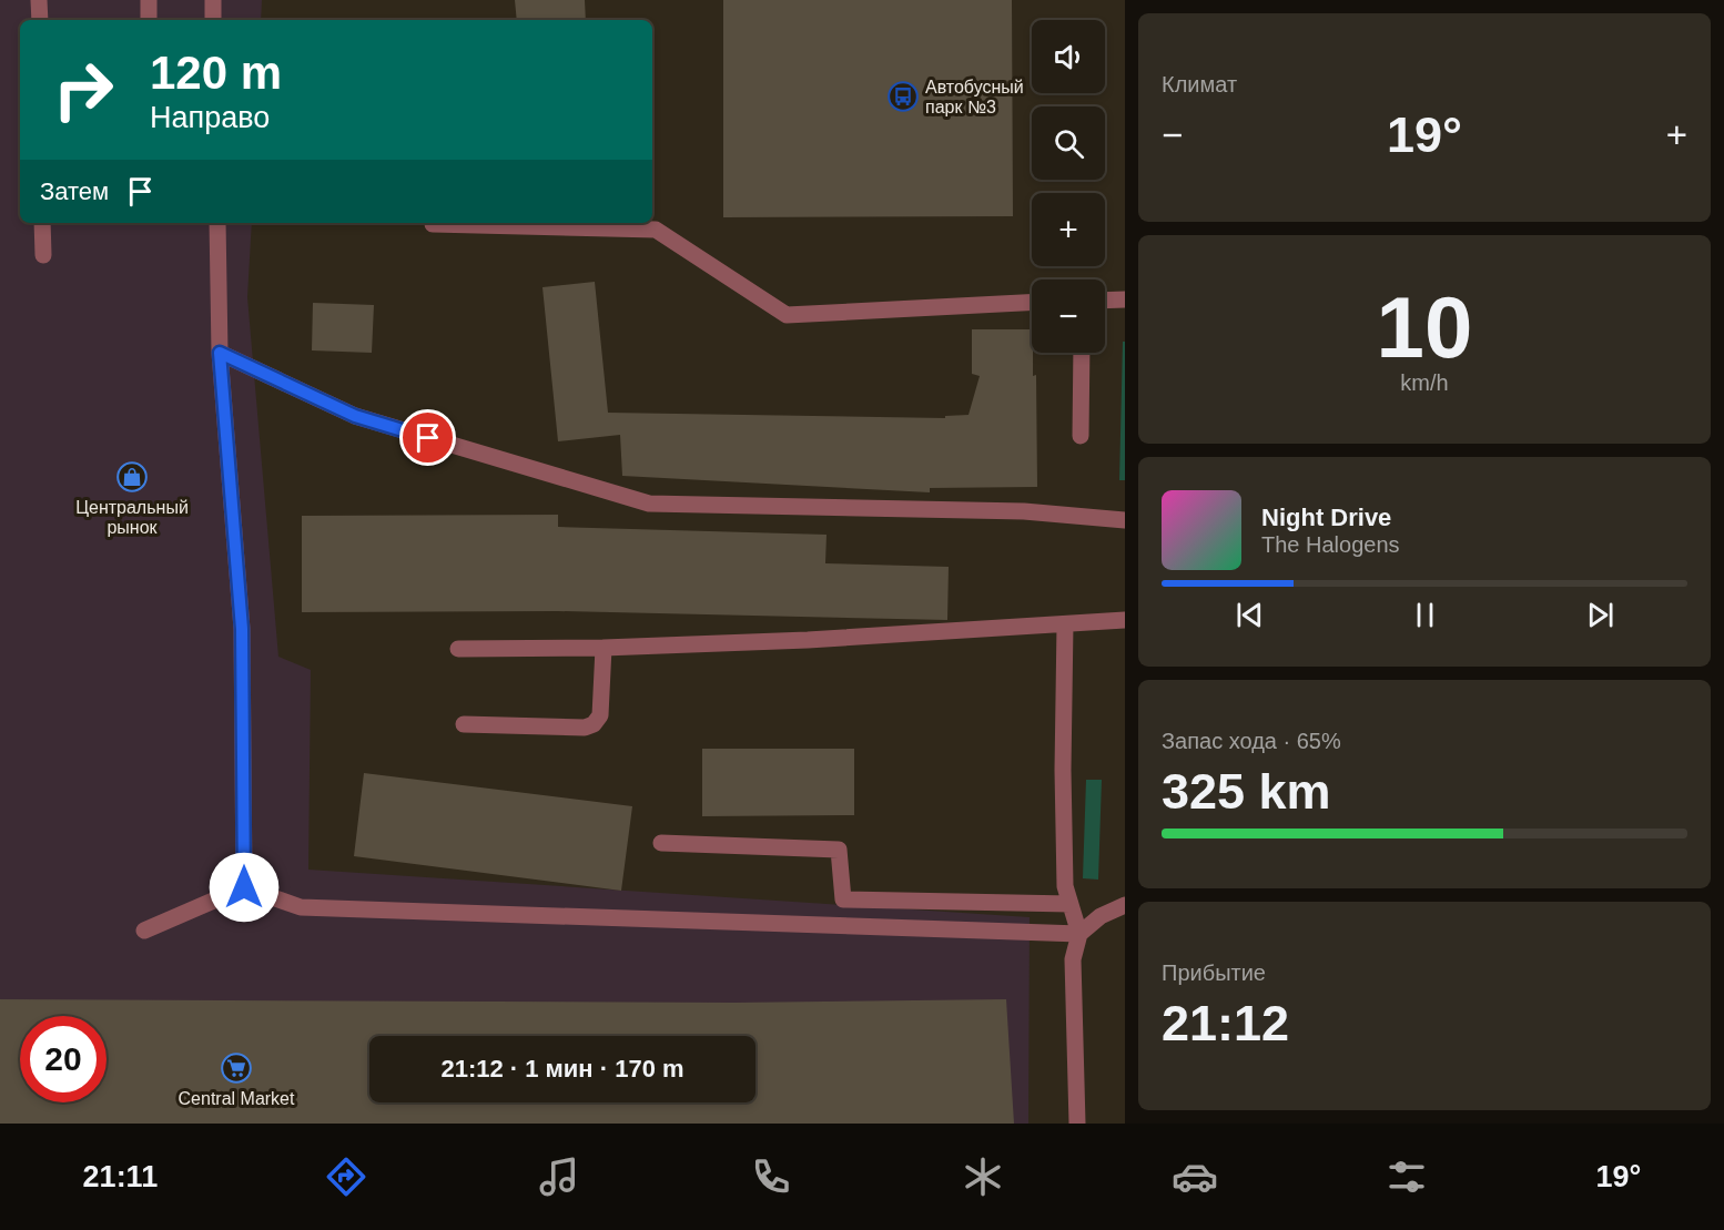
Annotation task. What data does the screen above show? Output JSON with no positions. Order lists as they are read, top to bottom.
{
  "places": {
    "bus stop": ["Автобусный парк №3"],
    "shop": ["Центральный рынок"],
    "supermarket": ["Central Market"]
  },
  "page": {
    "tile": [
      "Климат",
      ["10", "km/h"],
      ["Запас хода · 65%", "325 km"],
      ["Прибытие", "21:12"]
    ],
    "map_buttons": ["+", "−"],
    "turn": ["120 m", "Направо"],
    "heat": ["−", "19°", "+"],
    "then": "Затем",
    "song": ["Night Drive", "The Halogens"],
    "limit": "20",
    "trip": "21:12 · 1 мин · 170 m",
    "tabs": ["21:11", "19°"]
  }
}
